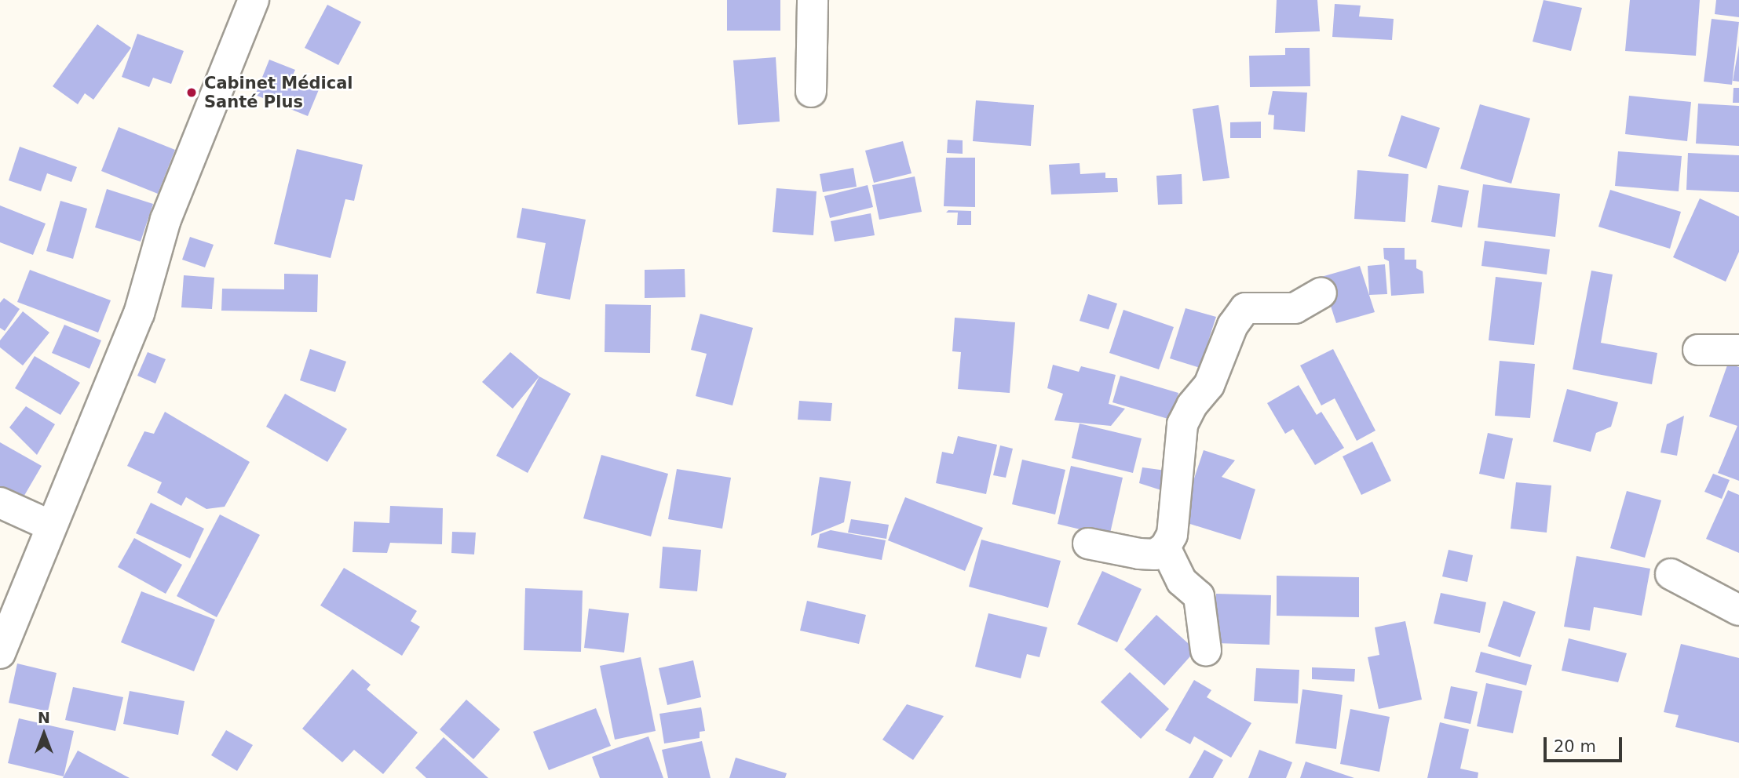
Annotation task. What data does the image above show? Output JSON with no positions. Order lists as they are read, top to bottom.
{
  "places": ["Cabinet Médical Santé Plus"],
  "scale_bar": "20 m",
  "north": "top"
}
